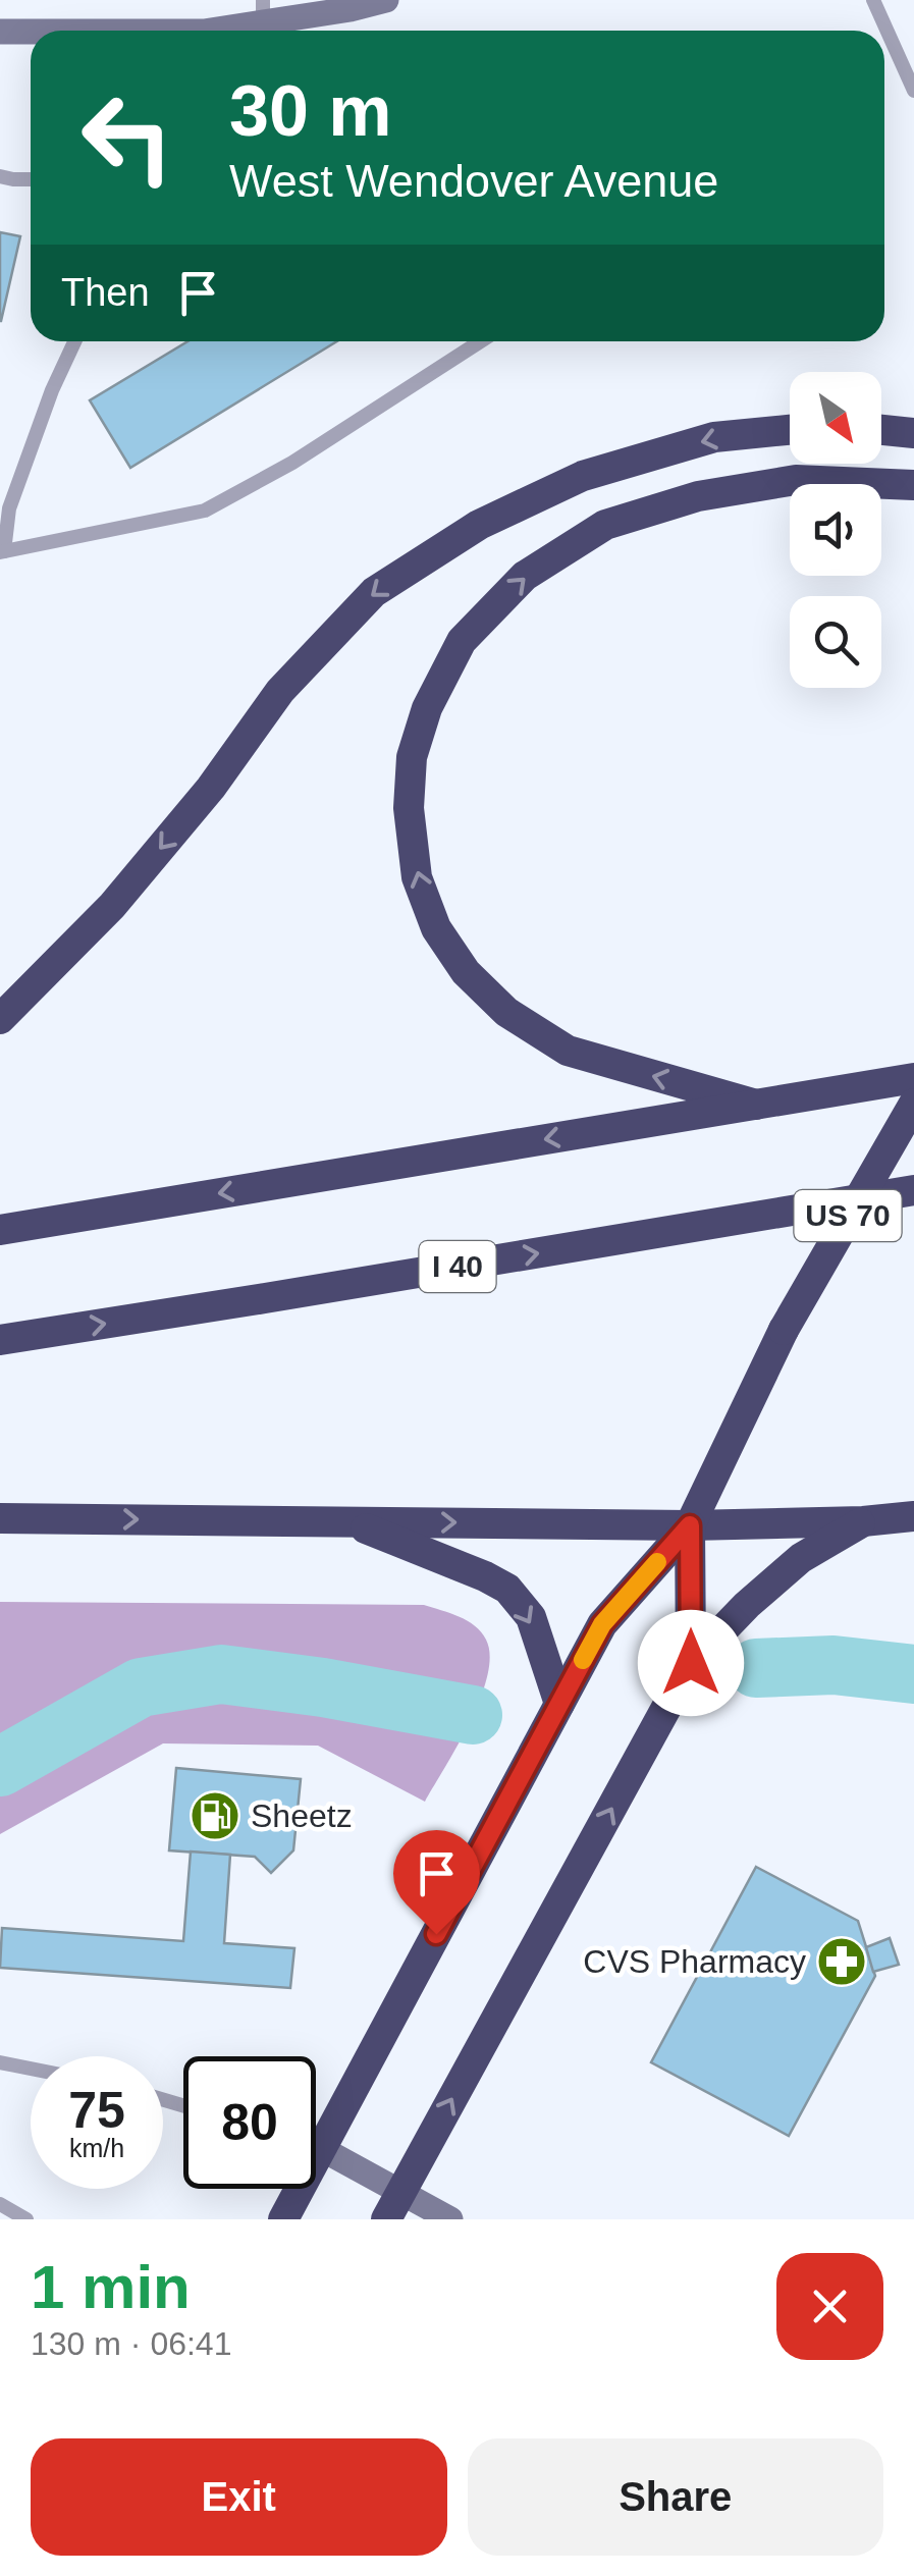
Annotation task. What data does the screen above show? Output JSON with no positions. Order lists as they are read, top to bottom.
{
  "streets": {
    "highway": ["US 70", "I 40"]
  },
  "places": {
    "fuel station": ["Sheetz"],
    "pharmacy": ["CVS Pharmacy"]
  },
  "north": "bottom right",
  "page": {
    "turn": ["30 m", "West Wendover Avenue"],
    "then": "Then",
    "speed": "75 km/h",
    "limit": "80",
    "heading": ["1 min", "130 m · 06:41"],
    "buttons": ["Exit", "Share"]
  }
}
